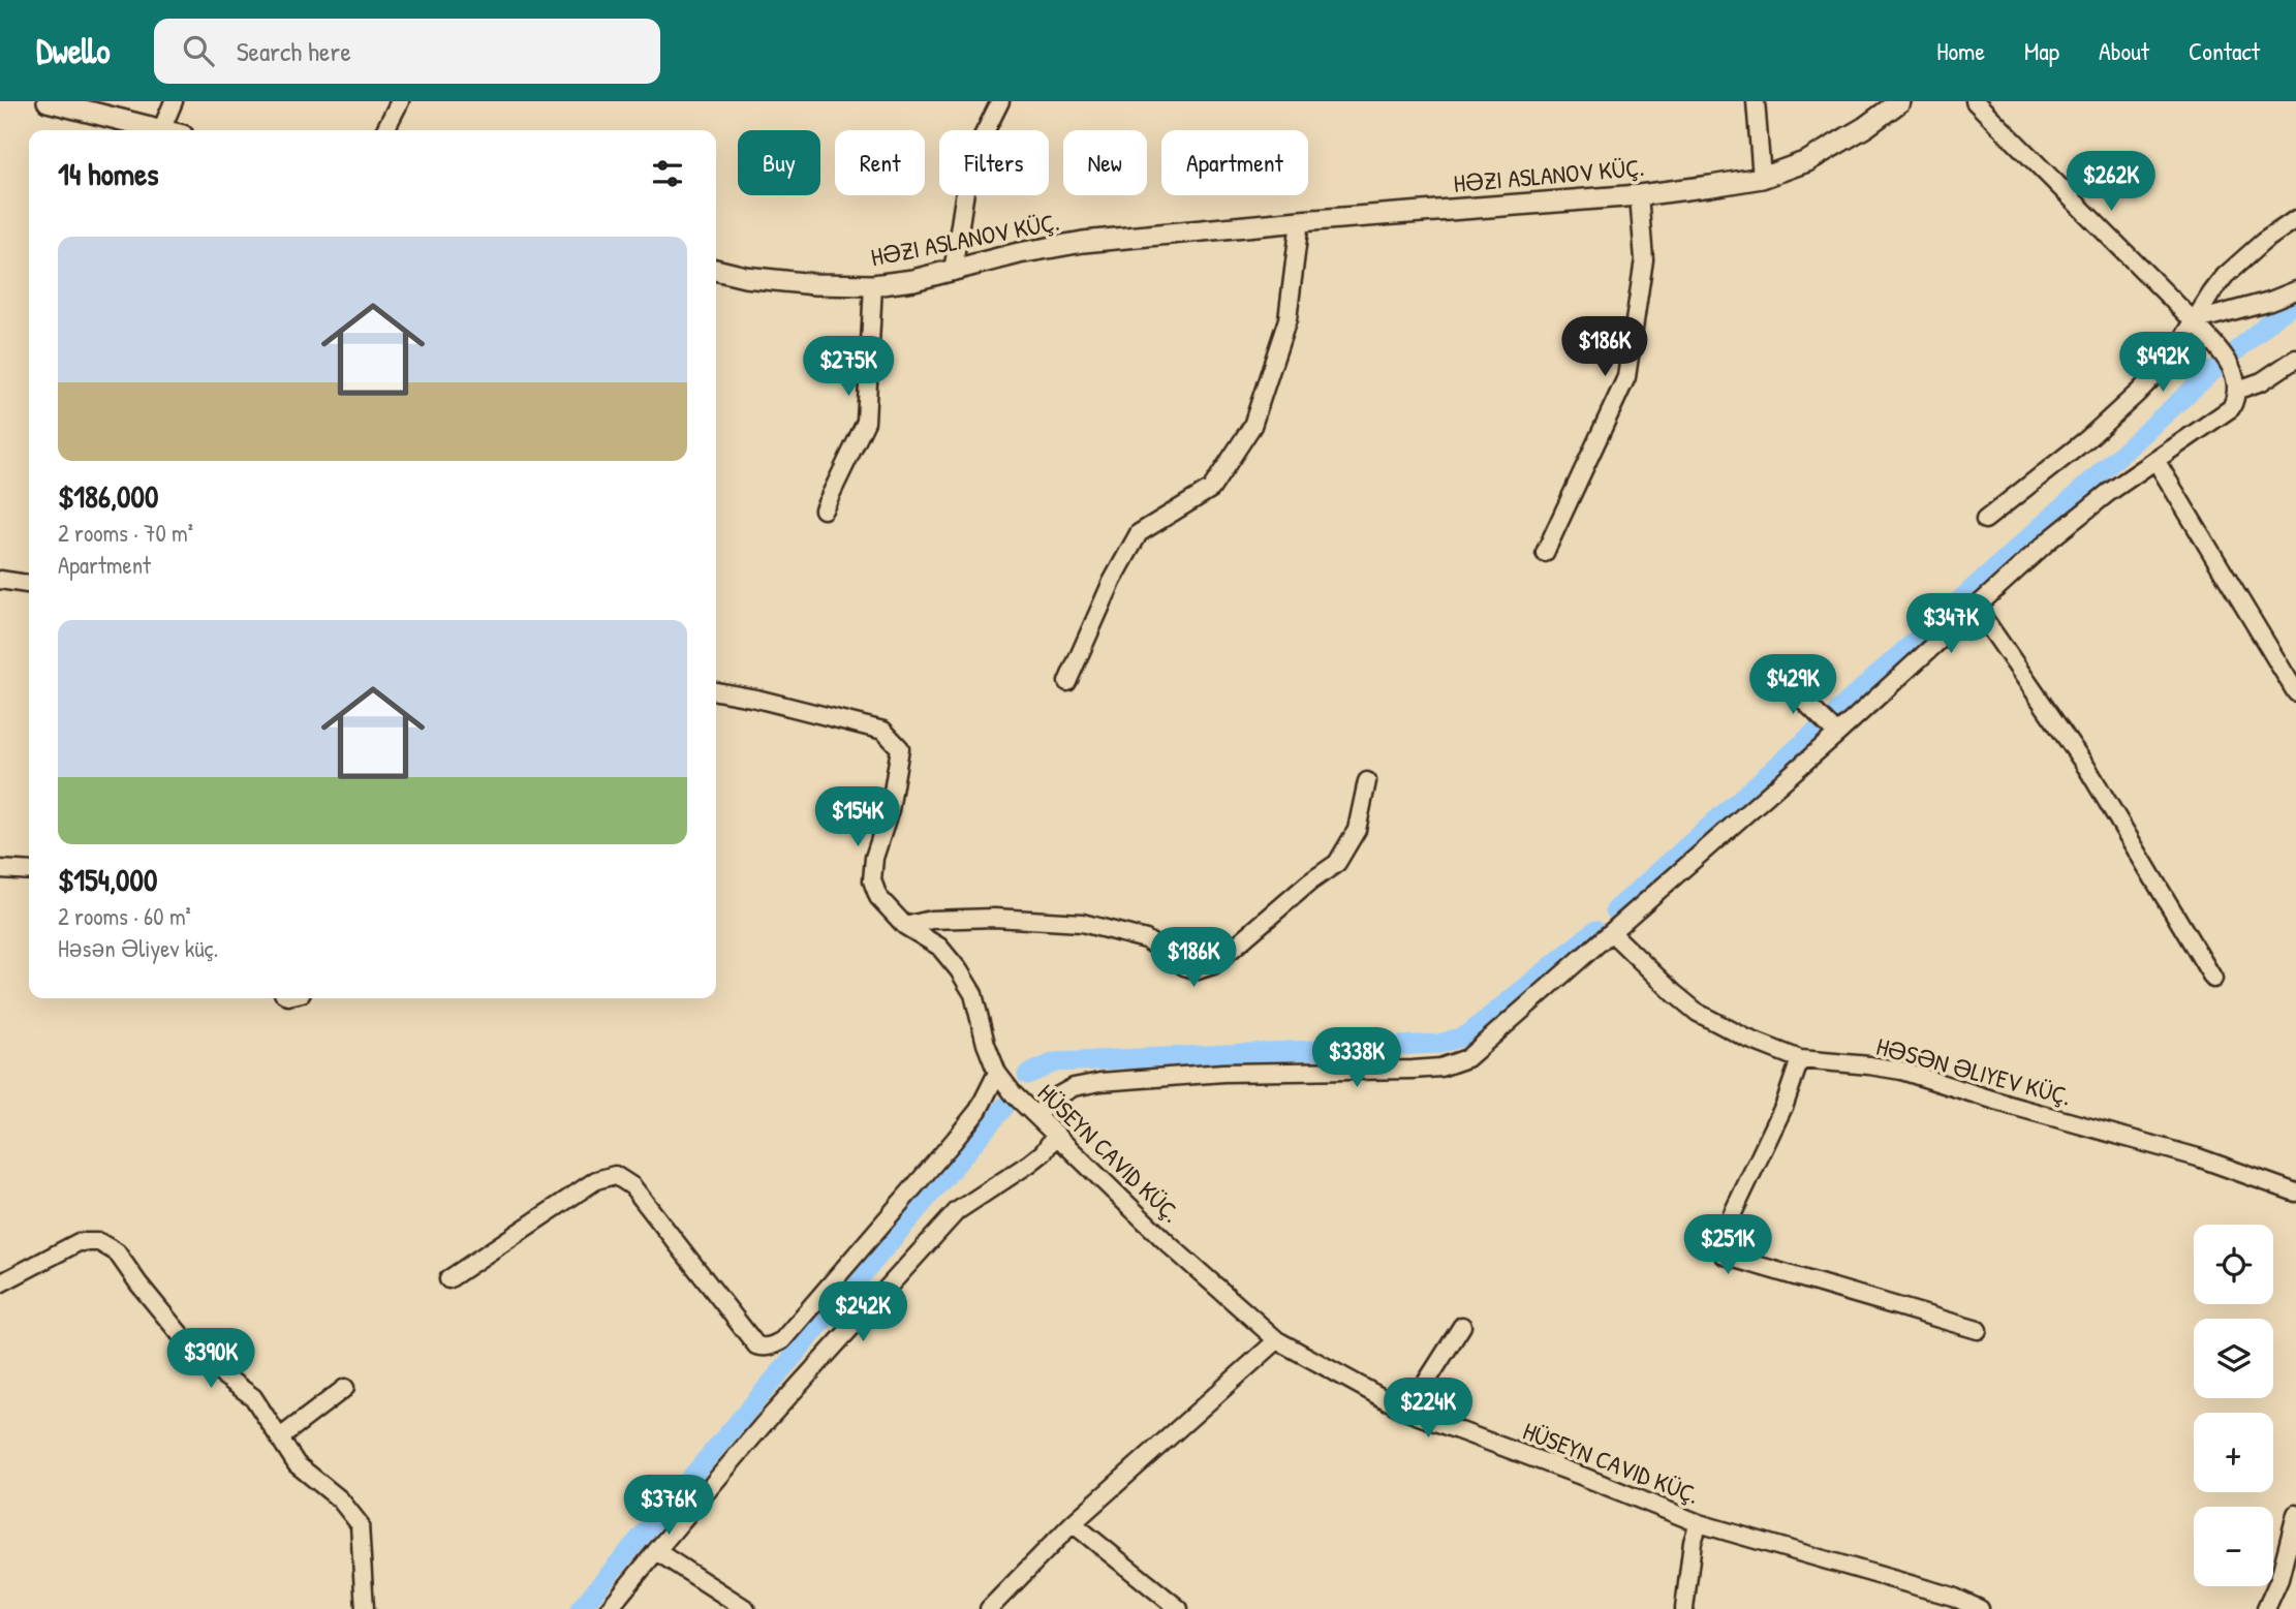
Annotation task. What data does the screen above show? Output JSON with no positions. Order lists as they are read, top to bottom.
{
  "streets": {
    "street": ["HƏZI ASLANOV KÜÇ.", "HƏSƏN ƏLIYEV KÜÇ.", "HÜSEYN CAVID KÜÇ."]
  },
  "page": {
    "header": "Dwello",
    "search": "Search here",
    "nav": [
      "Home",
      "Map",
      "About",
      "Contact"
    ],
    "chip": [
      "Buy",
      "Rent",
      "Filters",
      "New",
      "Apartment"
    ],
    "heading": "14 homes",
    "price": [
      "$262K",
      "$186K",
      "$492K",
      "$275K",
      "$347K",
      "$429K",
      "$154K",
      "$186K",
      "$338K",
      "$251K",
      "$242K",
      "$390K",
      "$224K",
      "$376K"
    ],
    "list": [
      {
        "name": "$186,000",
        "note": "2 rooms · 70 m² · Apartment"
      },
      {
        "name": "$154,000",
        "note": "2 rooms · 60 m² · Həsən Əliyev küç."
      }
    ],
    "map_buttons": ["+", "−"]
  }
}
